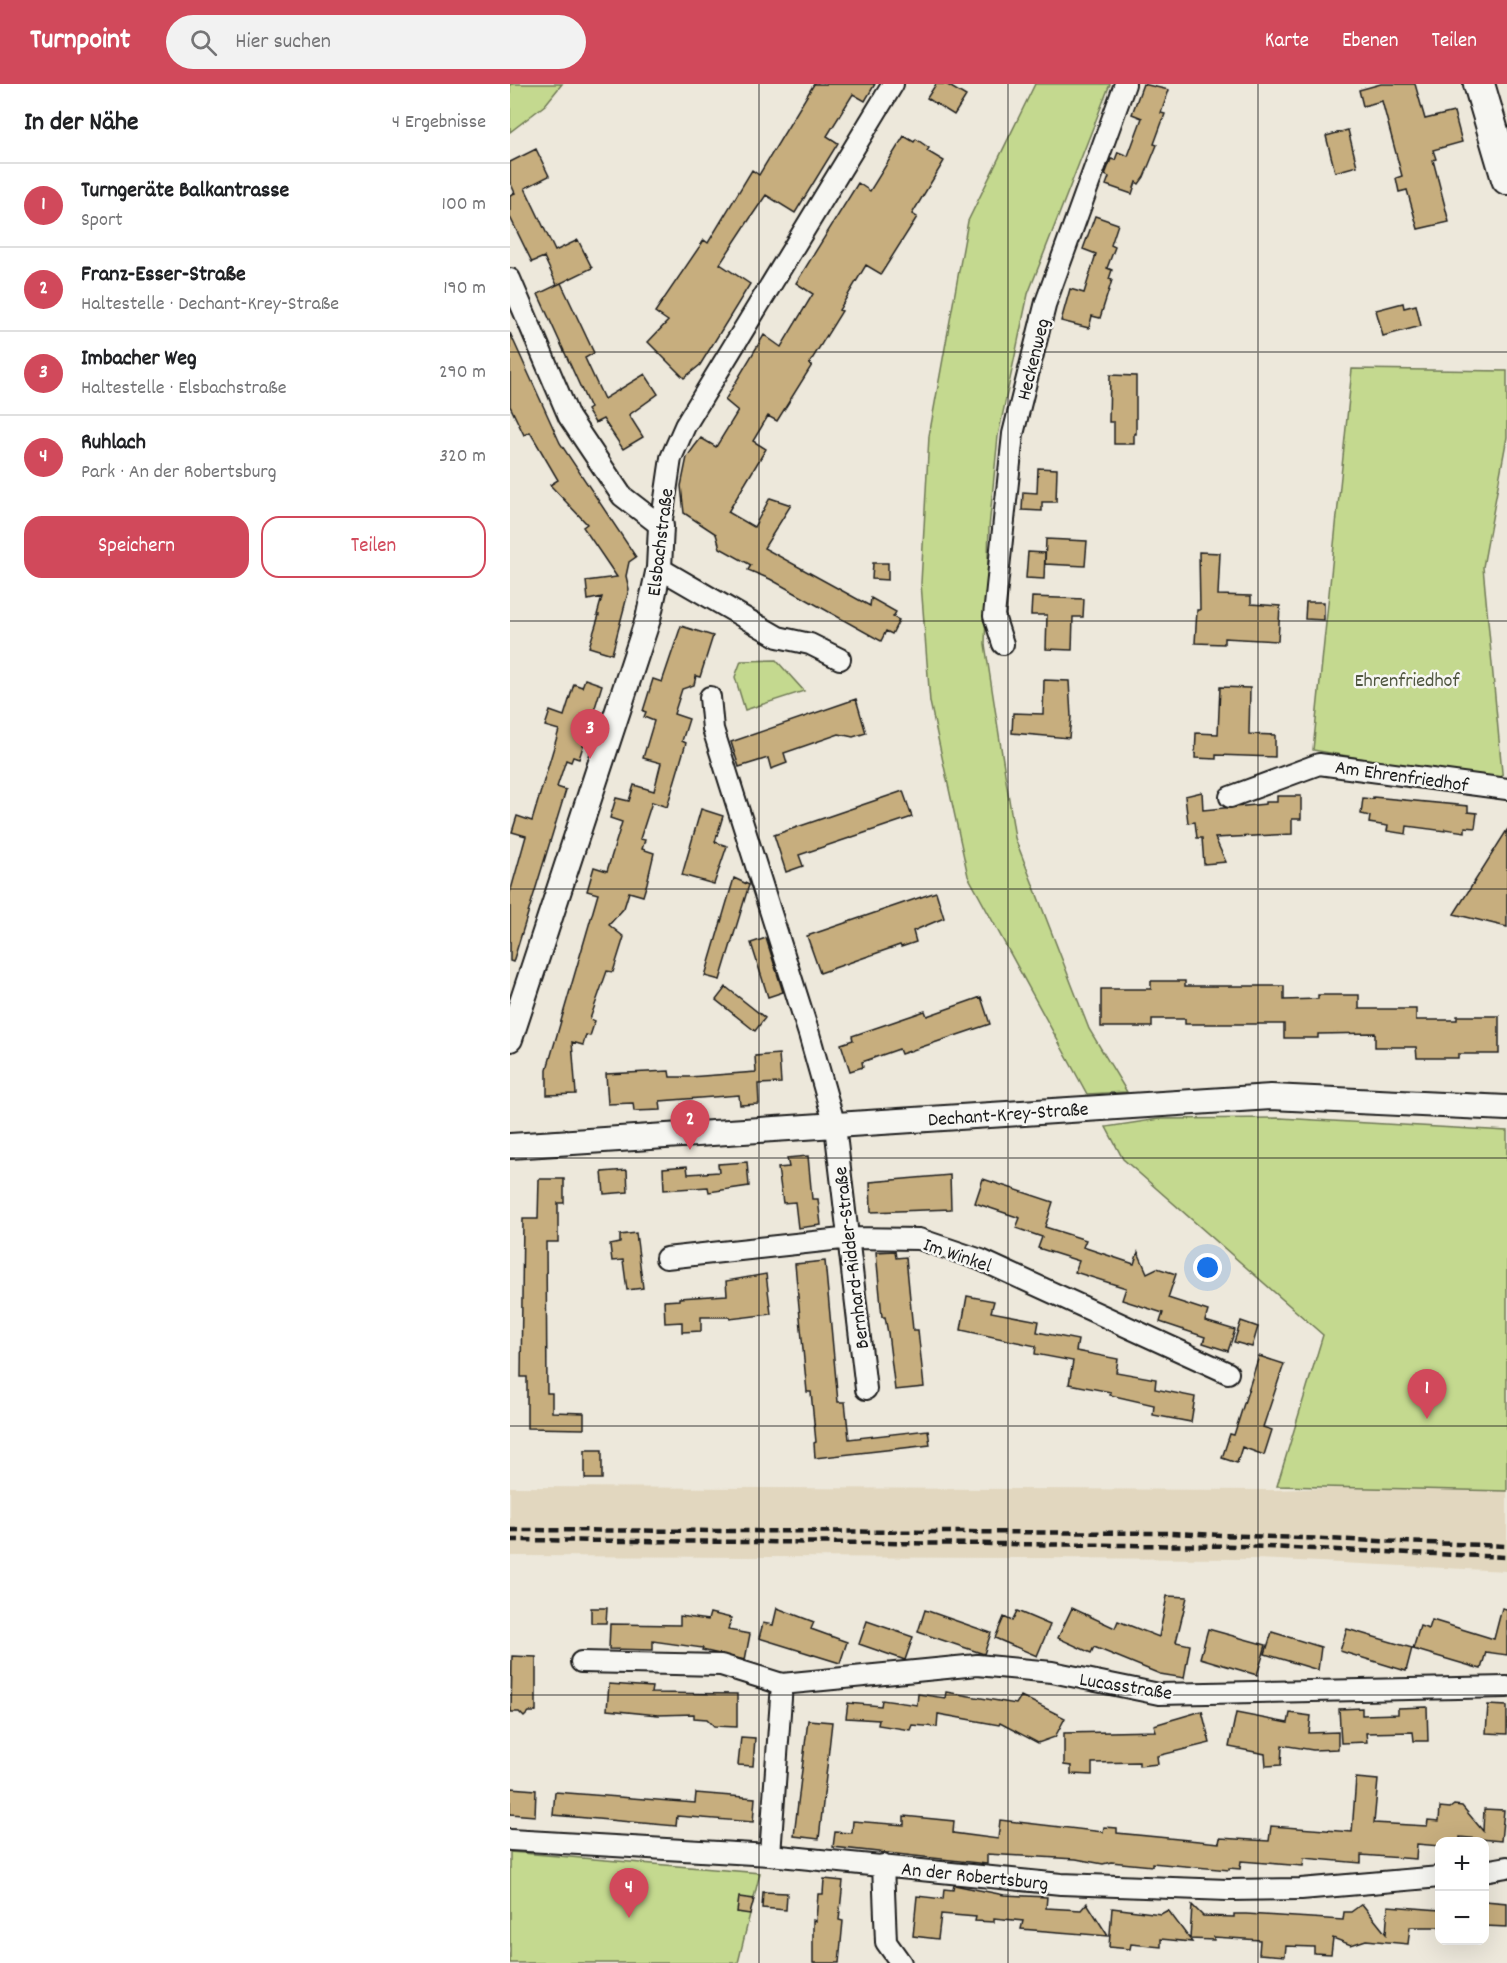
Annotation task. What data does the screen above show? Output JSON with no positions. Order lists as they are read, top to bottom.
{
  "streets": {
    "street": [
      "Heckenweg",
      "Elsbachstraße",
      "Am Ehrenfriedhof",
      "Dechant-Krey-Straße",
      "Im Winkel",
      "Bernhard-Ridder-Straße",
      "Lucasstraße",
      "An der Robertsburg"
    ]
  },
  "crossings": [
    ["Dechant-Krey-Straße", "Bernhard-Ridder-Straße"],
    ["Im Winkel", "Bernhard-Ridder-Straße"]
  ],
  "parks": ["Ehrenfriedhof"],
  "page": {
    "header": "Turnpoint",
    "search": "Hier suchen",
    "nav": ["Karte", "Ebenen", "Teilen"],
    "heading": ["In der Nähe", "4 Ergebnisse"],
    "list": [
      {
        "mark": "1",
        "name": "Turngeräte Balkantrasse",
        "note": "Sport",
        "value": "100 m"
      },
      {
        "mark": "2",
        "name": "Franz-Esser-Straße",
        "note": "Haltestelle · Dechant-Krey-Straße",
        "value": "190 m"
      },
      {
        "mark": "3",
        "name": "Imbacher Weg",
        "note": "Haltestelle · Elsbachstraße",
        "value": "290 m"
      },
      {
        "mark": "4",
        "name": "Ruhlach",
        "note": "Park · An der Robertsburg",
        "value": "320 m"
      }
    ],
    "buttons": ["Speichern", "Teilen"],
    "pins": [
      "3",
      "2",
      "1",
      "4"
    ],
    "map_buttons": ["+", "−"]
  }
}
